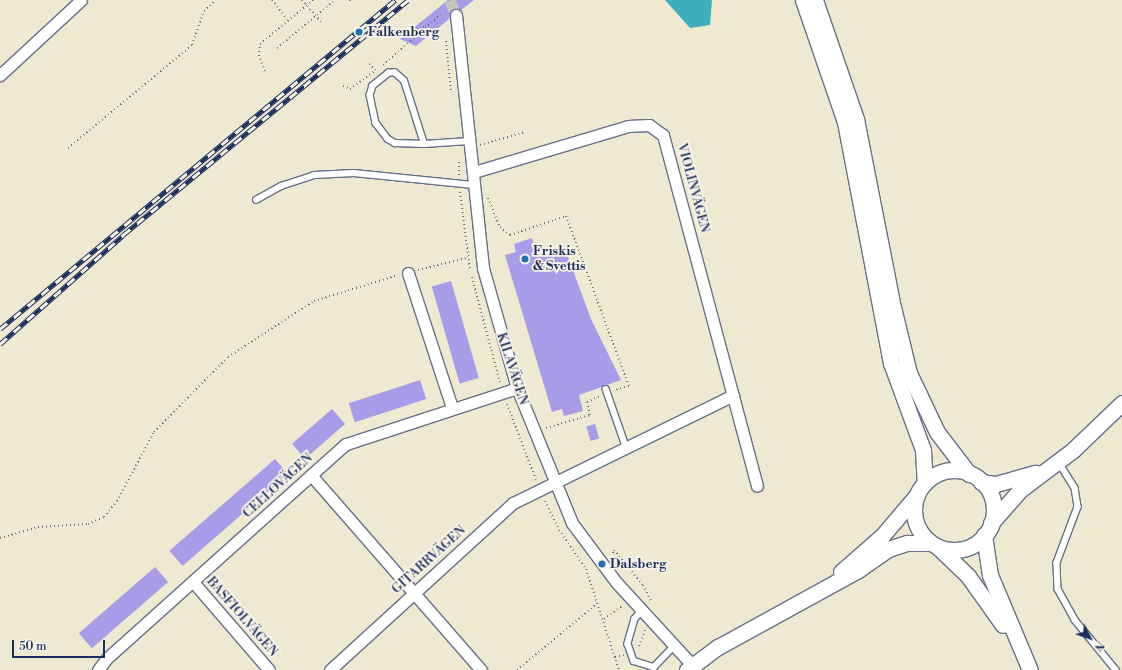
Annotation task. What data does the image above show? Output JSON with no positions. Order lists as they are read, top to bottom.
{
  "streets": {
    "street": [
      "VIOLINVÄGEN",
      "KILAVÄGEN",
      "CELLOVÄGEN",
      "GITARRVÄGEN",
      "BASFIOLVÄGEN"
    ]
  },
  "crossings": [
    ["VIOLINVÄGEN", "KILAVÄGEN"],
    ["KILAVÄGEN", "CELLOVÄGEN"],
    ["KILAVÄGEN", "GITARRVÄGEN"],
    ["CELLOVÄGEN", "BASFIOLVÄGEN"]
  ],
  "places": ["Falkenberg", "Friskis & Svettis", "Dalsberg"],
  "scale_bar": "50 m",
  "north": "bottom right"
}
